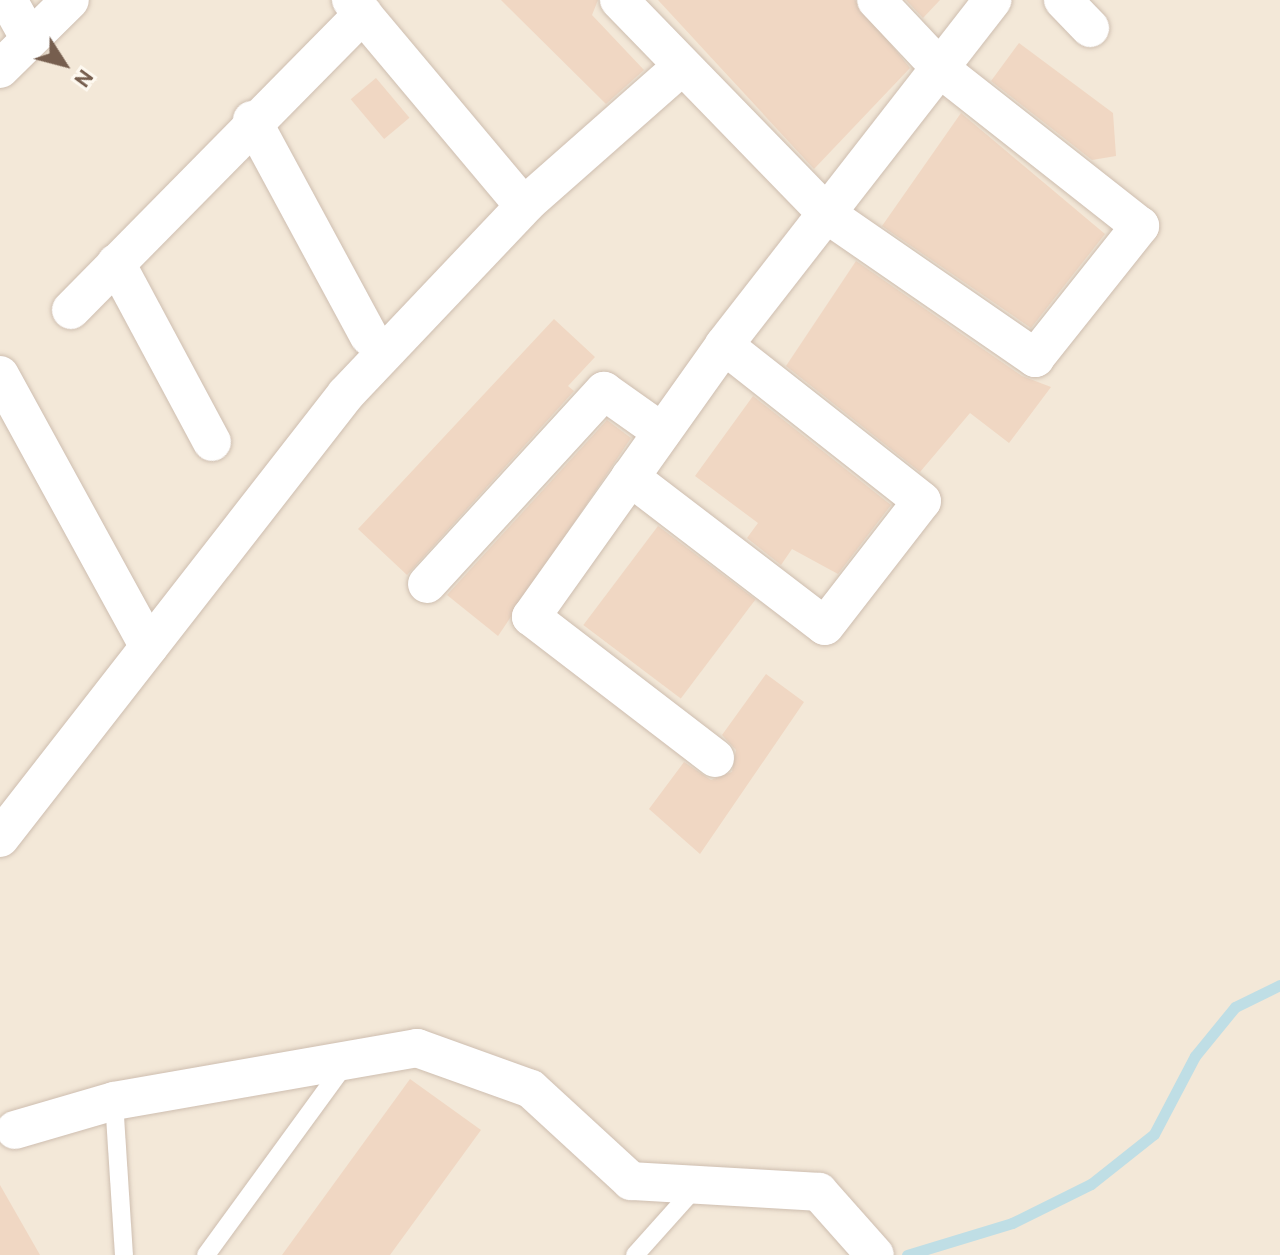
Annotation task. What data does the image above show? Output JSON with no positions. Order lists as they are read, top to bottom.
{
  "north": "bottom right"
}
